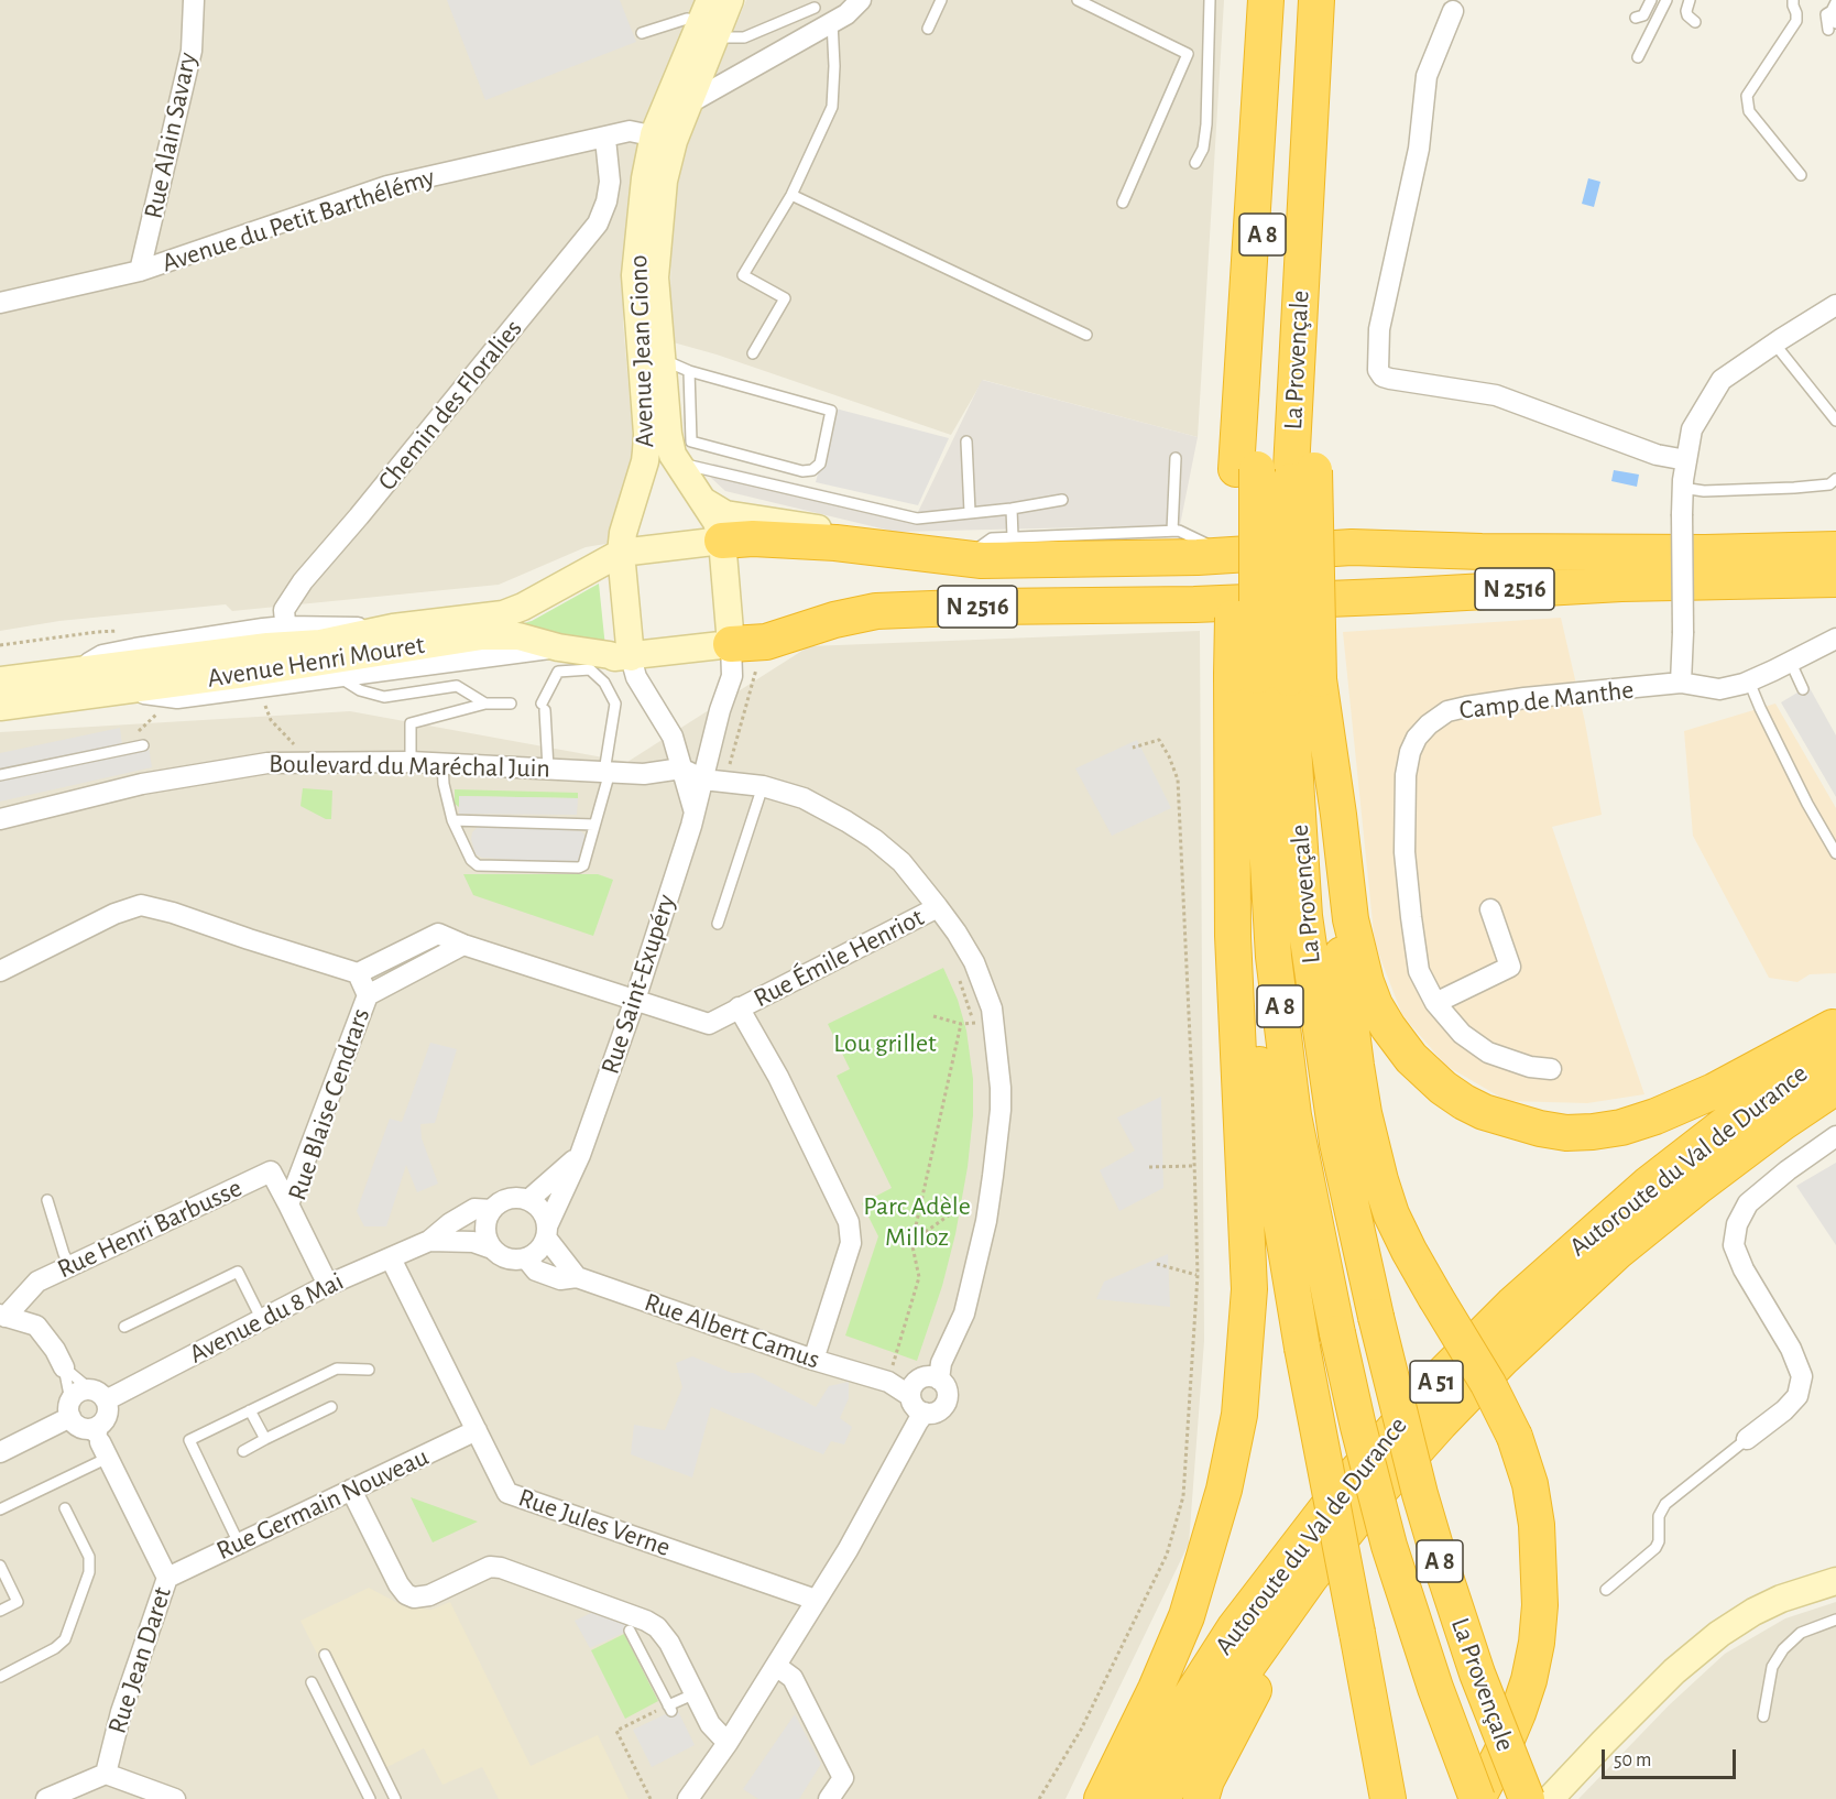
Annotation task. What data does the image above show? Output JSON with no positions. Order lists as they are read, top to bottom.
{
  "streets": {
    "highway": [
      "A 8",
      "La Provençale",
      "N 2516",
      "Autoroute du Val de Durance",
      "A 51"
    ],
    "main road": ["Avenue Jean Giono", "Avenue Henri Mouret"],
    "street": [
      "Rue Alain Savary",
      "Avenue du Petit Barthélémy",
      "Chemin des Floralies",
      "Camp de Manthe",
      "Boulevard du Maréchal Juin",
      "Rue Émile Henriot",
      "Rue Saint-Exupéry",
      "Rue Blaise Cendrars",
      "Rue Henri Barbusse",
      "Avenue du 8 Mai",
      "Rue Albert Camus",
      "Rue Germain Nouveau",
      "Rue Jules Verne",
      "Rue Jean Daret"
    ]
  },
  "crossings": [
    ["Rue Alain Savary", "Avenue du Petit Barthélémy"],
    ["Avenue du Petit Barthélémy", "Avenue Jean Giono"],
    ["Avenue du Petit Barthélémy", "Chemin des Floralies"],
    ["Avenue Jean Giono", "N 2516"],
    ["Avenue Jean Giono", "Avenue Henri Mouret"],
    ["Avenue Jean Giono", "Rue Saint-Exupéry"],
    ["Chemin des Floralies", "Avenue Henri Mouret"],
    ["N 2516", "Avenue Henri Mouret"],
    ["N 2516", "Rue Saint-Exupéry"],
    ["Avenue Henri Mouret", "Rue Saint-Exupéry"],
    ["Rue Émile Henriot", "Rue Saint-Exupéry"],
    ["Rue Émile Henriot", "Rue Blaise Cendrars"],
    ["Rue Saint-Exupéry", "Rue Blaise Cendrars"],
    ["Rue Saint-Exupéry", "Avenue du 8 Mai"],
    ["Rue Saint-Exupéry", "Rue Albert Camus"],
    ["Rue Blaise Cendrars", "Rue Henri Barbusse"],
    ["Rue Blaise Cendrars", "Avenue du 8 Mai"],
    ["Avenue du 8 Mai", "Rue Albert Camus"],
    ["Avenue du 8 Mai", "Rue Jules Verne"],
    ["Avenue du 8 Mai", "Rue Jean Daret"],
    ["Rue Germain Nouveau", "Rue Jules Verne"],
    ["Rue Germain Nouveau", "Rue Jean Daret"]
  ],
  "parks": ["Lou grillet", "Parc Adèle Milloz"],
  "scale_bar": "50 m"
}
